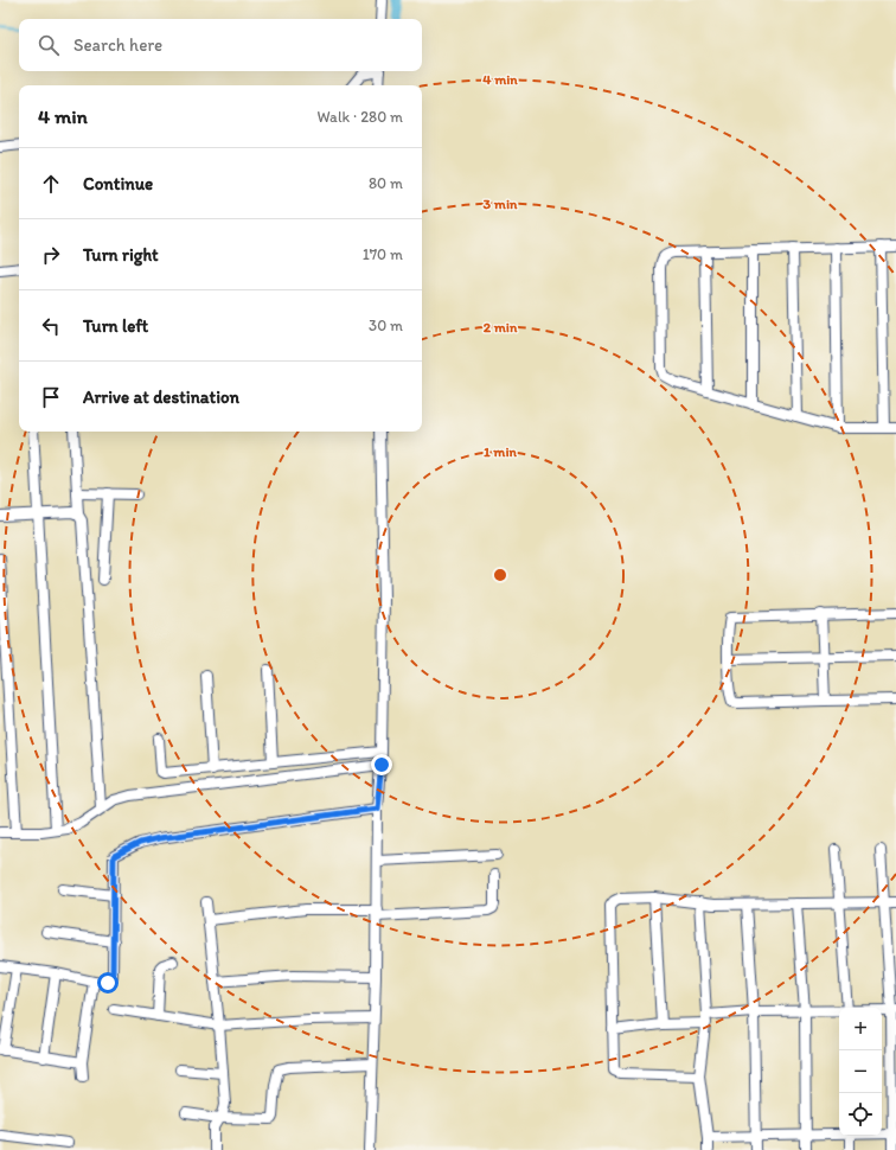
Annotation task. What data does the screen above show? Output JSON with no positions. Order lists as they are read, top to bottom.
{
  "page": {
    "search": "Search here",
    "heading": ["4 min", "Walk · 280 m"],
    "list": [
      ["Continue", "80 m"],
      ["Turn right", "170 m"],
      ["Turn left", "30 m"],
      "Arrive at destination"
    ],
    "map_buttons": ["+", "−"]
  },
  "rings": [
    "4 min",
    "3 min",
    "2 min",
    "1 min"
  ]
}
